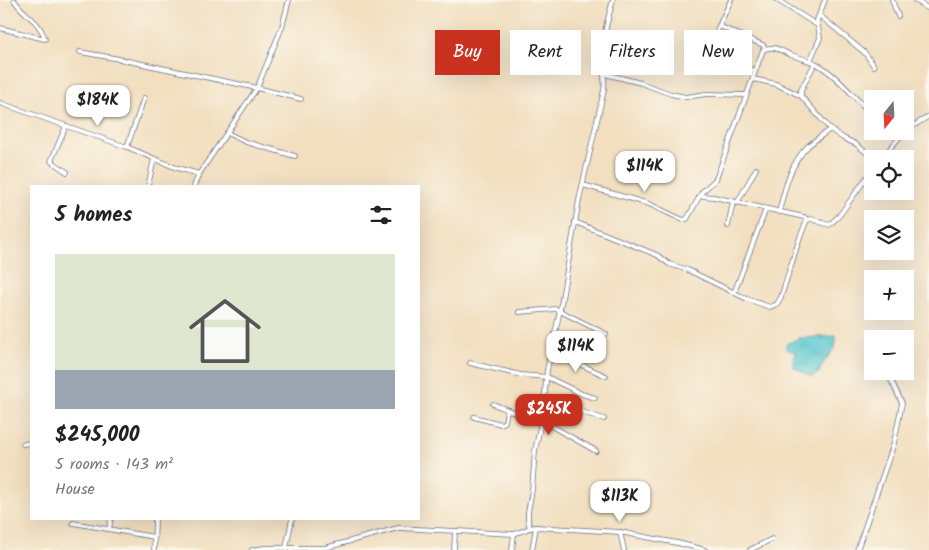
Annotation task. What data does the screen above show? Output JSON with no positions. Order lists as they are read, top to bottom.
{
  "north": "bottom",
  "page": {
    "chip": [
      "Buy",
      "Rent",
      "Filters",
      "New"
    ],
    "price": [
      "$184K",
      "$114K",
      "$114K",
      "$245K",
      "$113K"
    ],
    "map_buttons": ["+", "−"],
    "heading": "5 homes",
    "list": [
      {
        "name": "$245,000",
        "note": "5 rooms · 143 m² · House"
      }
    ]
  }
}
